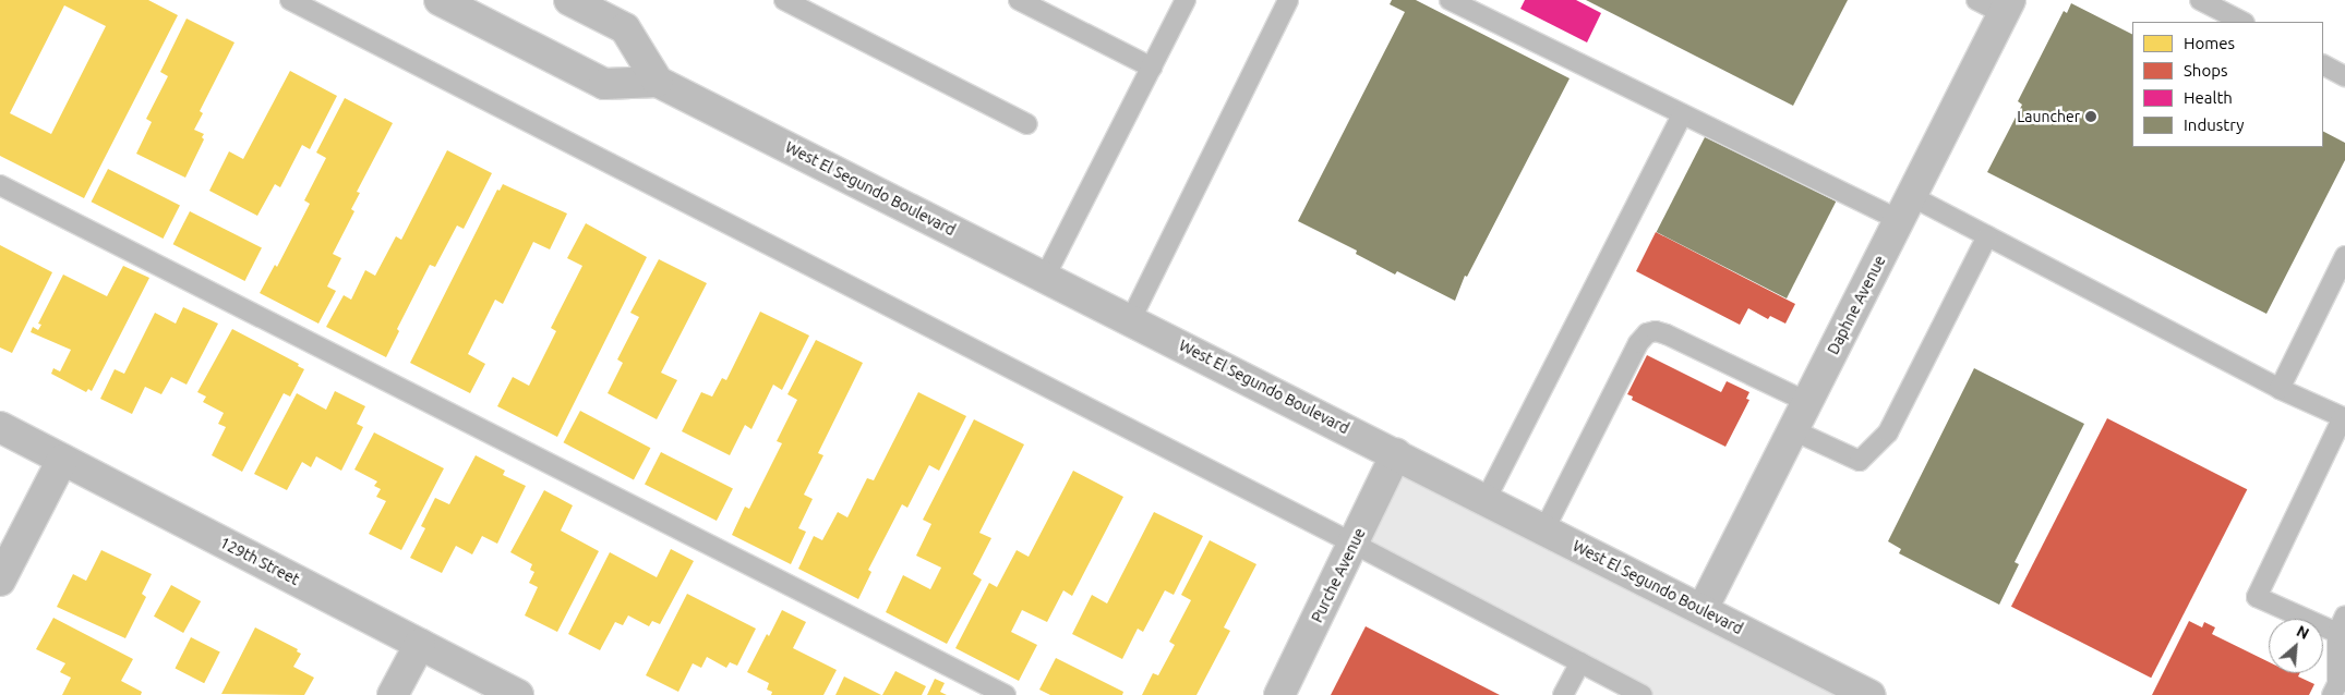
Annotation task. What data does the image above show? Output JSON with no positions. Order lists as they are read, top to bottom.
{
  "streets": {
    "main road": [
      "West El Segundo Boulevard",
      "Daphne Avenue",
      "129th Street",
      "Purche Avenue"
    ]
  },
  "crossings": [
    ["West El Segundo Boulevard", "Daphne Avenue"],
    ["West El Segundo Boulevard", "Purche Avenue"]
  ],
  "places": ["Launcher"],
  "legend": [
    "Homes",
    "Shops",
    "Health",
    "Industry"
  ],
  "north": "top right"
}
